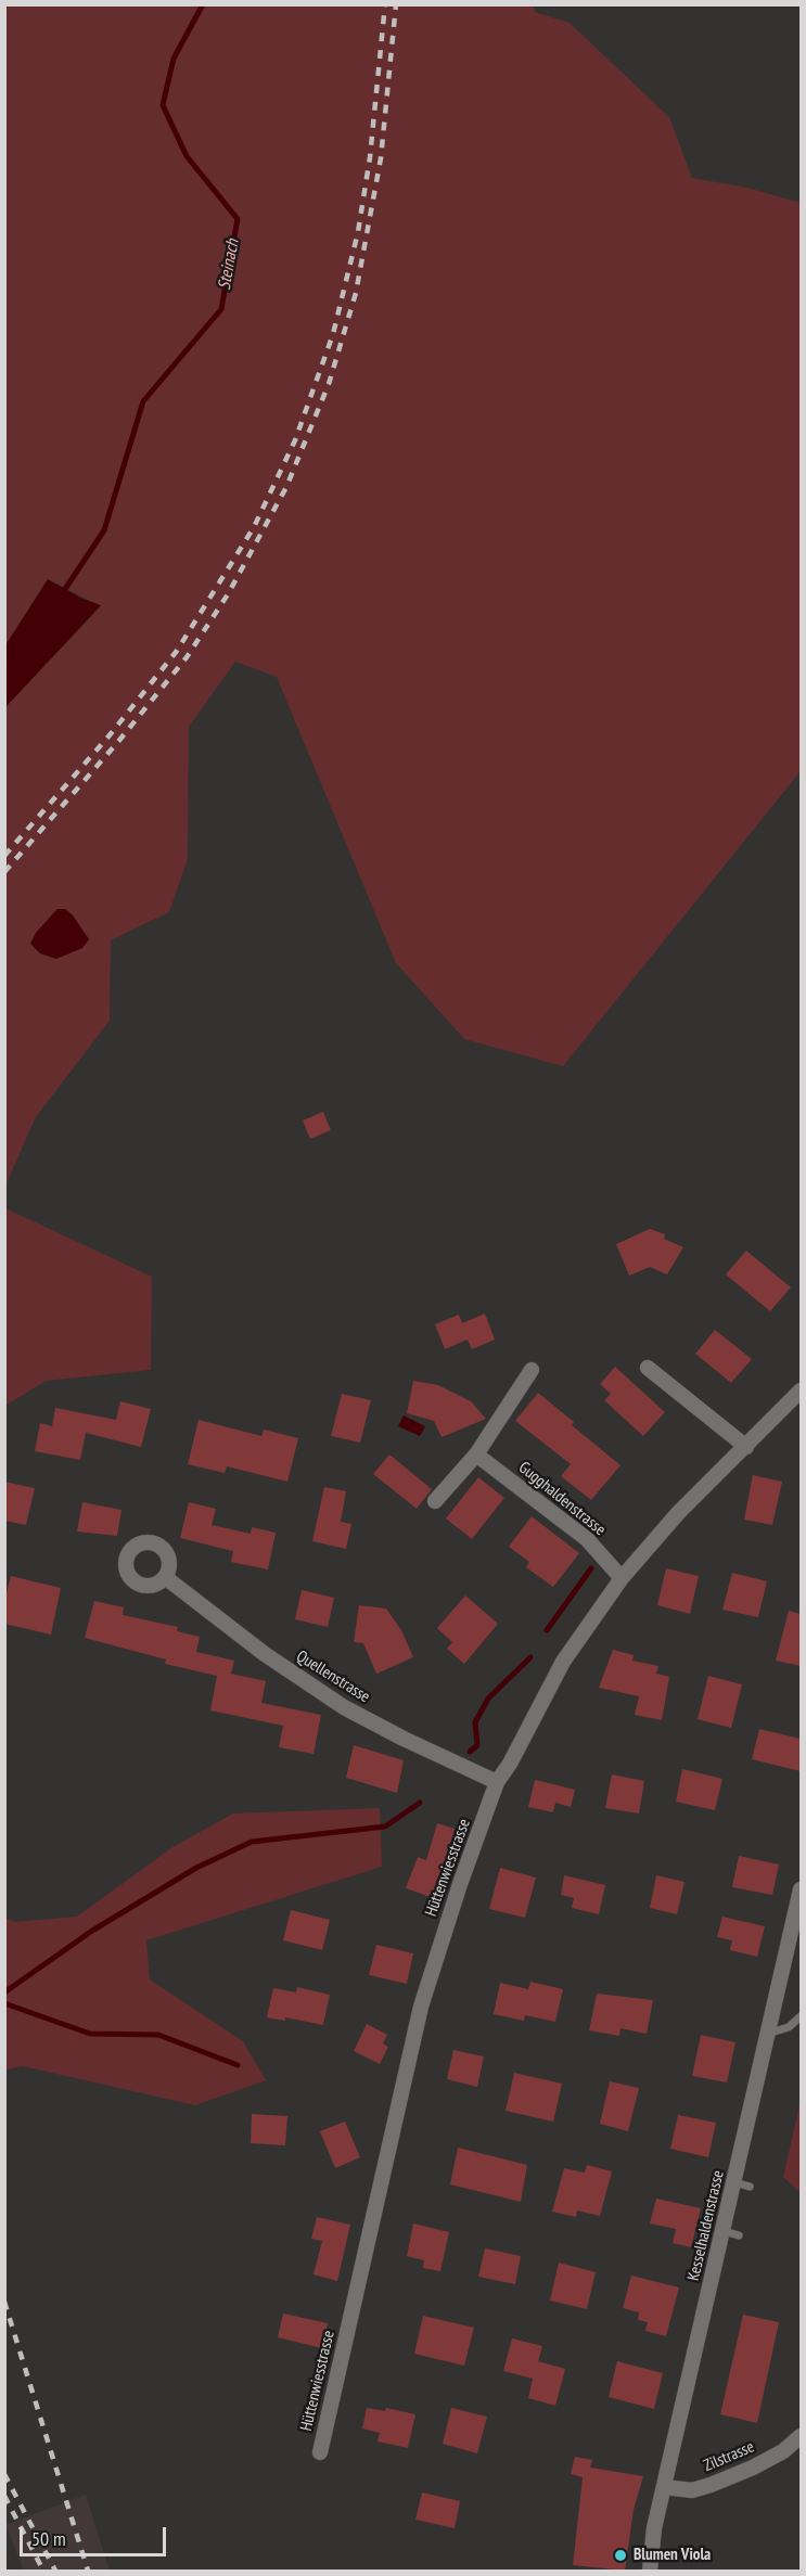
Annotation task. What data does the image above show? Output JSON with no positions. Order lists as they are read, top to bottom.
{
  "streets": {
    "street": [
      "Gugghaldenstrasse",
      "Quellenstrasse",
      "Hüttenwiesstrasse",
      "Kesselhaldenstrasse",
      "Zilstrasse"
    ]
  },
  "crossings": [
    ["Gugghaldenstrasse", "Hüttenwiesstrasse"],
    ["Quellenstrasse", "Hüttenwiesstrasse"],
    ["Kesselhaldenstrasse", "Zilstrasse"]
  ],
  "water": ["Steinach"],
  "places": ["Blumen Viola"],
  "scale_bar": "50 m"
}
